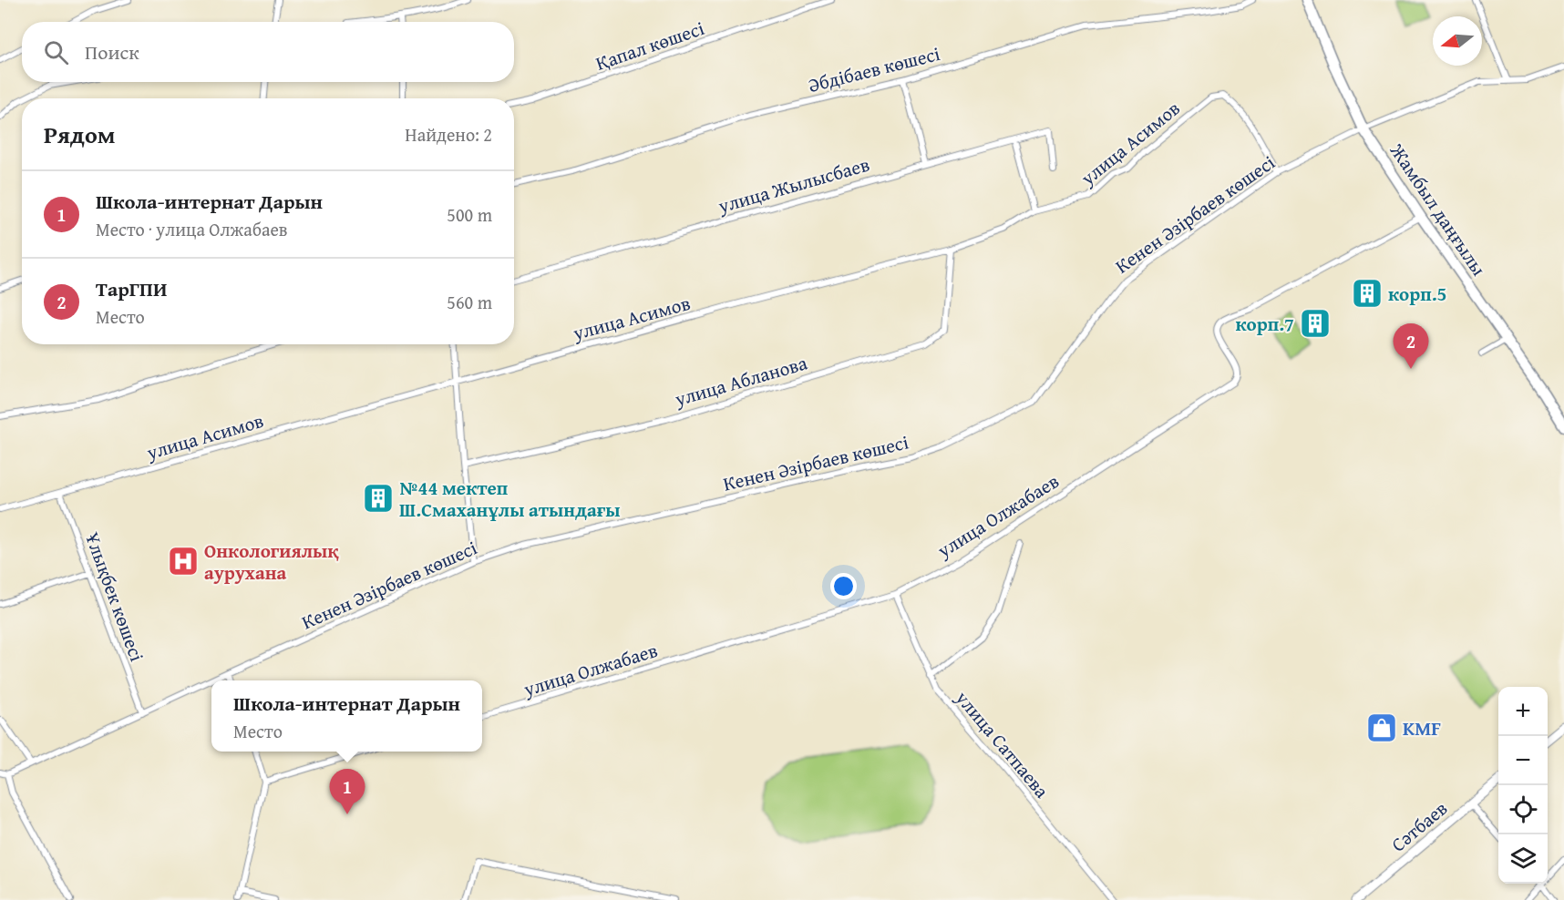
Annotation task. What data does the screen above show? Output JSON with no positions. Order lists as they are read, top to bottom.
{
  "streets": {
    "main road": ["Жамбыл даңғылы"],
    "street": [
      "Қапал көшесі",
      "Әбдібаев көшесі",
      "улица Асимов",
      "улица Жылысбаев",
      "Кенен Әзірбаев көшесі",
      "улица Абланова",
      "улица Олжабаев",
      "Ұлықбек көшесі",
      "улица Сатпаева",
      "Сәтбаев"
    ]
  },
  "crossings": [
    ["улица Асимов", "Кенен Әзірбаев көшесі"],
    ["улица Асимов", "улица Абланова"],
    ["улица Асимов", "Ұлықбек көшесі"],
    ["Жамбыл даңғылы", "Кенен Әзірбаев көшесі"],
    ["Жамбыл даңғылы", "улица Олжабаев"],
    ["Кенен Әзірбаев көшесі", "Ұлықбек көшесі"],
    ["улица Олжабаев", "улица Сатпаева"]
  ],
  "places": {
    "building": ["корп.5", "корп.7", "№44 мектеп Ш.Смаханұлы атындағы"],
    "hospital": ["Онкологиялық аурухана"],
    "shop": ["KMF"]
  },
  "north": "left",
  "page": {
    "search": "Поиск",
    "heading": ["Рядом", "Найдено: 2"],
    "list": [
      {
        "mark": "1",
        "name": "Школа-интернат Дарын",
        "note": "Место · улица Олжабаев",
        "value": "500 m"
      },
      {
        "mark": "2",
        "name": "ТарГПИ",
        "note": "Место",
        "value": "560 m"
      }
    ],
    "pins": ["2", "1"],
    "popup": ["Школа-интернат Дарын", "Место"],
    "map_buttons": ["+", "−"]
  }
}
